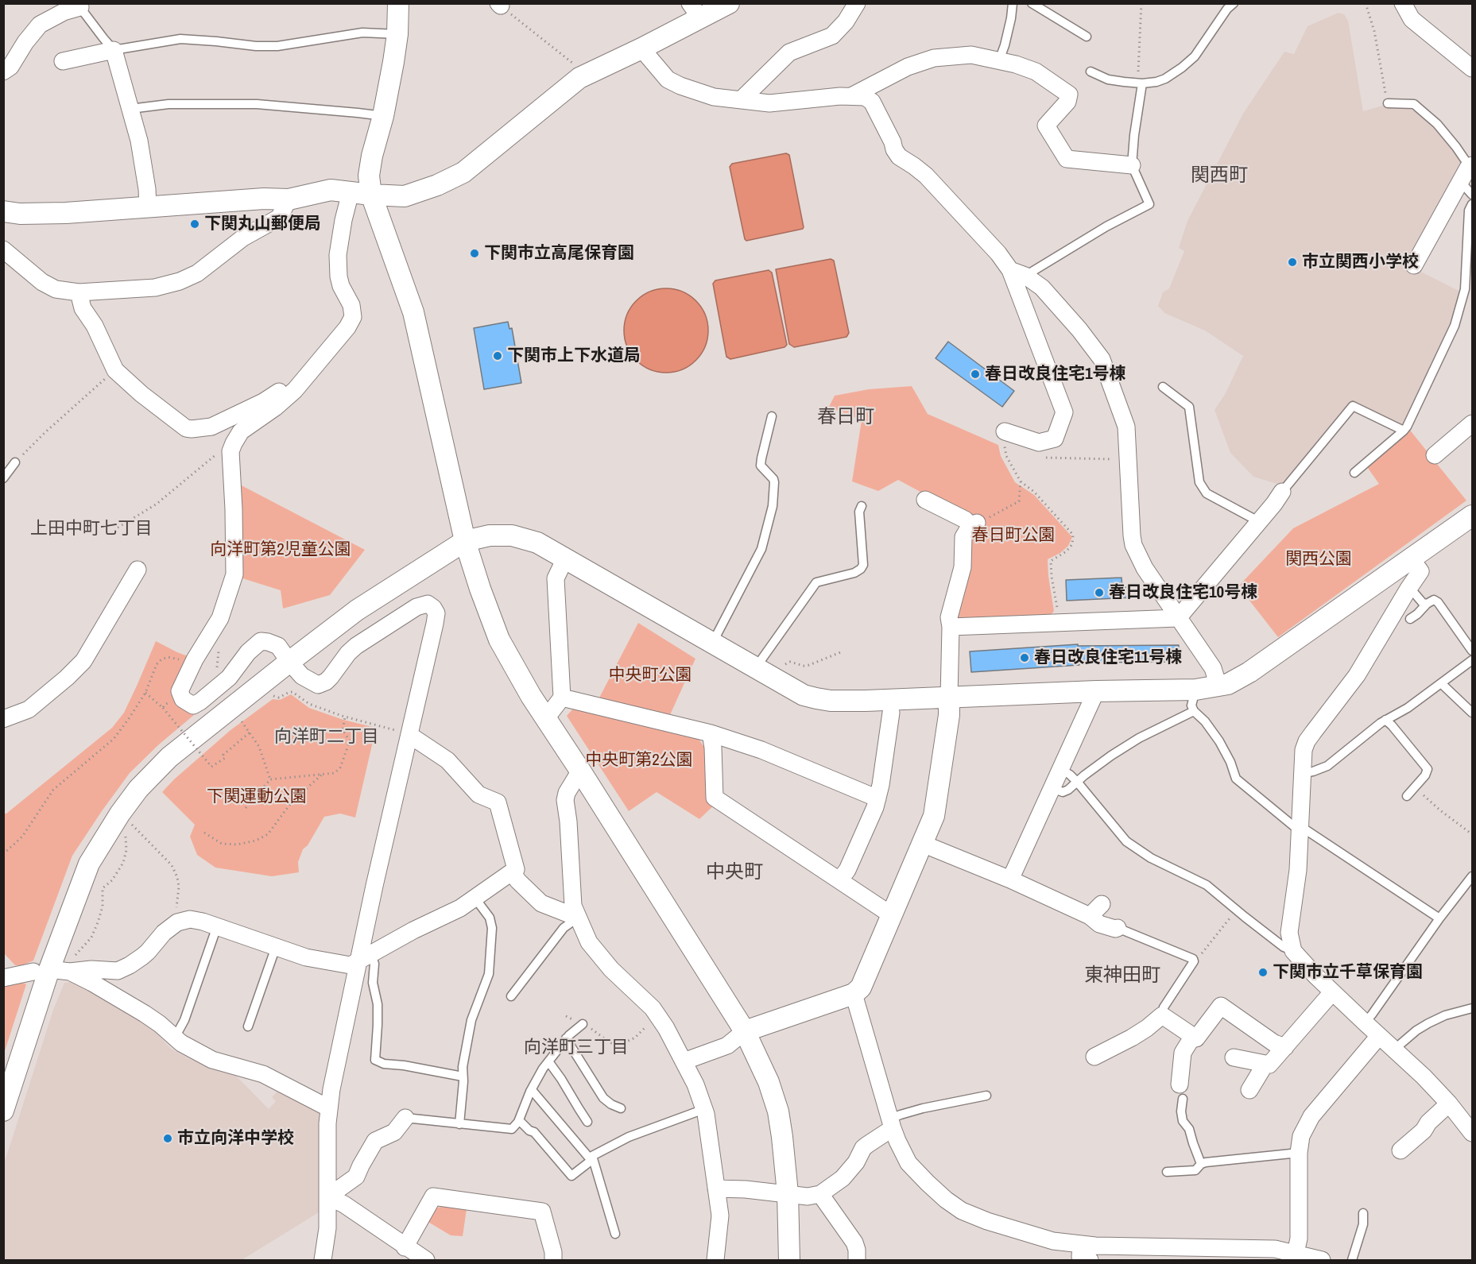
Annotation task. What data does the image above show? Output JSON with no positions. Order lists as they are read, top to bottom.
{
  "districts": [
    "関西町",
    "春日町",
    "上田中町七丁目",
    "向洋町二丁目",
    "中央町",
    "東神田町",
    "向洋町三丁目"
  ],
  "parks": [
    "春日町公園",
    "向洋町第2児童公園",
    "関西公園",
    "中央町公園",
    "中央町第2公園",
    "下関運動公園"
  ],
  "places": [
    "下関丸山郵便局",
    "下関市立高尾保育園",
    "市立関西小学校",
    "下関市上下水道局",
    "春日改良住宅1号棟",
    "春日改良住宅10号棟",
    "春日改良住宅11号棟",
    "下関市立千草保育園",
    "市立向洋中学校"
  ]
}
